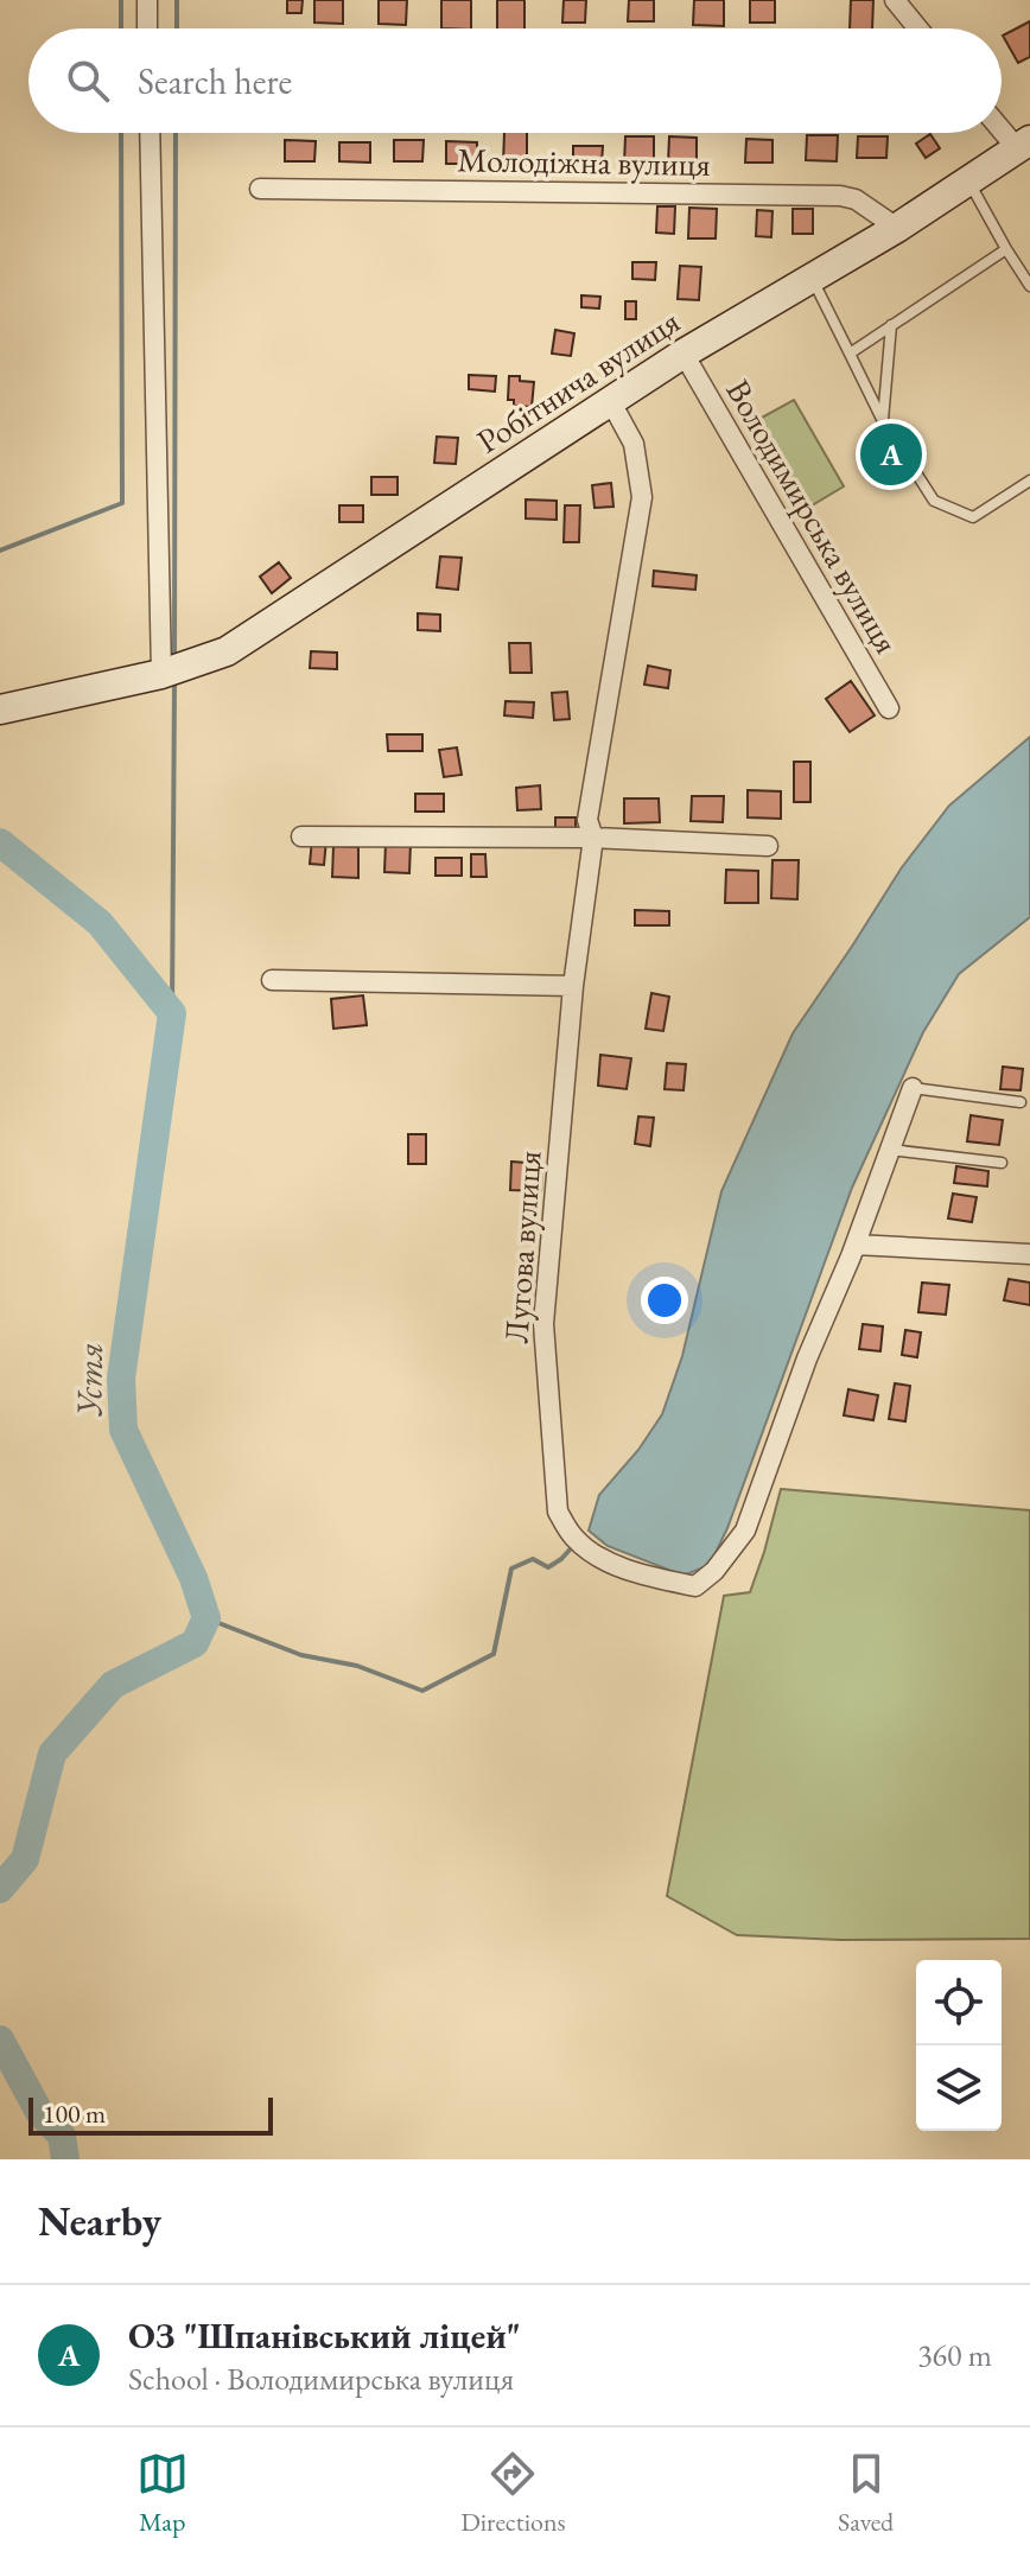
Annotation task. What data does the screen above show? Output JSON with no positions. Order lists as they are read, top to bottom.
{
  "streets": {
    "street": [
      "Молодіжна вулиця",
      "Робітнича вулиця",
      "Володимирська вулиця",
      "Лугова вулиця"
    ]
  },
  "crossings": [
    ["Молодіжна вулиця", "Робітнича вулиця"],
    ["Робітнича вулиця", "Володимирська вулиця"],
    ["Робітнича вулиця", "Лугова вулиця"]
  ],
  "water": ["Устя"],
  "scale_bar": "100 m",
  "page": {
    "search": "Search here",
    "pins": "A",
    "scale": "100 m",
    "heading": "Nearby",
    "list": [
      {
        "mark": "A",
        "name": "ОЗ \"Шпанівський ліцей\"",
        "note": "School · Володимирська вулиця",
        "value": "360 m"
      }
    ],
    "nav": ["Map", "Directions", "Saved"]
  }
}
